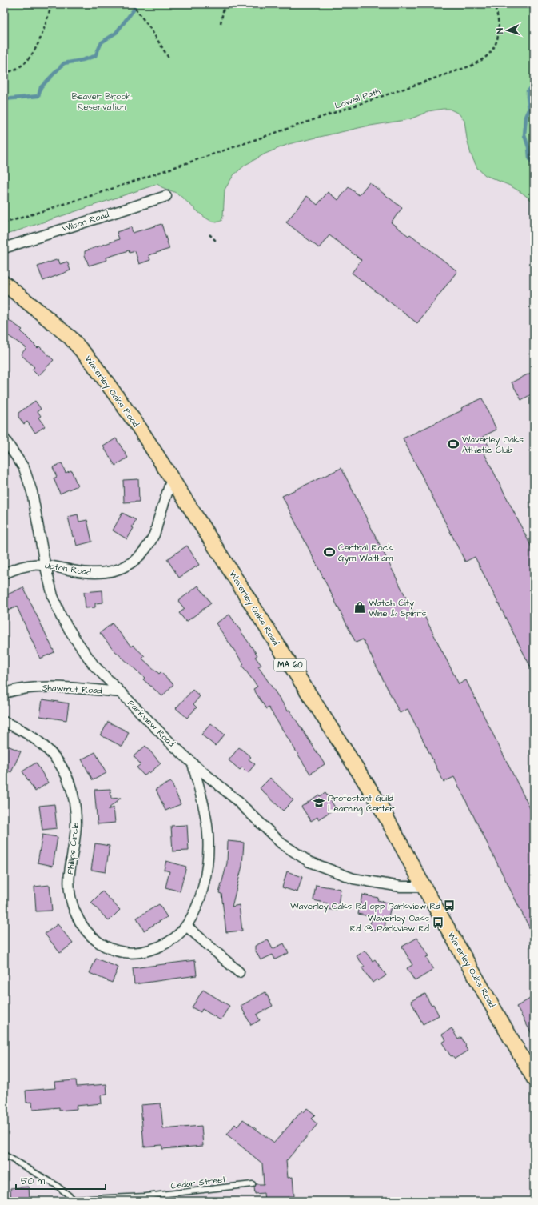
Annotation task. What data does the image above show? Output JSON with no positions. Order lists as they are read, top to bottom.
{
  "streets": {
    "main road": ["Waverley Oaks Road", "MA 60"],
    "street": [
      "Wilson Road",
      "Upton Road",
      "Shawmut Road",
      "Parkview Road",
      "Phillips Circle"
    ],
    "lane": ["Cedar Street"],
    "path": ["Lowell Path"]
  },
  "crossings": [
    ["Waverley Oaks Road", "Upton Road"],
    ["Waverley Oaks Road", "Parkview Road"],
    ["Upton Road", "Parkview Road"],
    ["Shawmut Road", "Parkview Road"],
    ["Parkview Road", "Phillips Circle"]
  ],
  "parks": ["Beaver Brook Reservation"],
  "places": {
    "sports": ["Waverley Oaks Athletic Club", "Central Rock Gym Waltham"],
    "shop": ["Watch City Wine & Spirits"],
    "school or university": ["Protestant Guild Learning Center"],
    "bus stop": ["Waverley Oaks Rd opp Parkview Rd", "Waverley Oaks Rd @ Parkview Rd"]
  },
  "scale_bar": "50 m",
  "north": "left"
}
